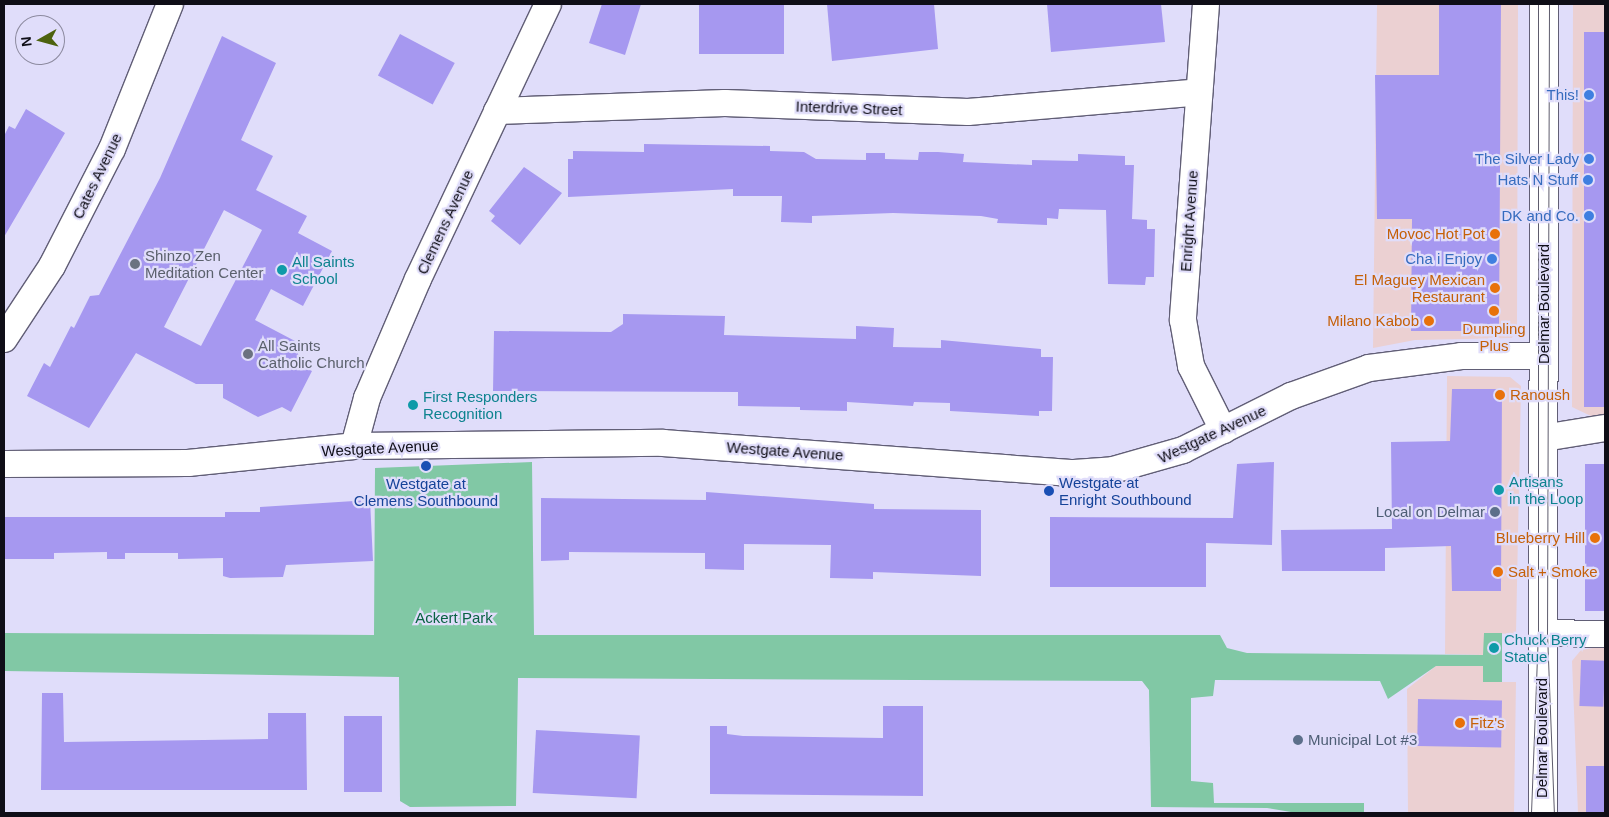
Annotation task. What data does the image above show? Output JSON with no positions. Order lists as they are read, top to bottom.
{
  "streets": {
    "main road": ["Delmar Boulevard"],
    "street": [
      "Interdrive Street",
      "Cates Avenue",
      "Enright Avenue",
      "Clemens Avenue",
      "Westgate Avenue"
    ]
  },
  "crossings": [
    ["Interdrive Street", "Enright Avenue"],
    ["Interdrive Street", "Clemens Avenue"],
    ["Enright Avenue", "Westgate Avenue"],
    ["Clemens Avenue", "Westgate Avenue"],
    ["Delmar Boulevard", "Westgate Avenue"]
  ],
  "parks": ["Ackert Park"],
  "places": [
    "This!",
    "The Silver Lady",
    "Hats N Stuff",
    "DK and Co.",
    "Movoc Hot Pot",
    "Cha i Enjoy",
    "Shinzo Zen Meditation Center",
    "All Saints School",
    "El Maguey Mexican Restaurant",
    "Dumpling Plus",
    "Milano Kabob",
    "All Saints Catholic Church",
    "Ranoush",
    "First Responders Recognition",
    "Westgate at Clemens Southbound",
    "Artisans in the Loop",
    "Westgate at Enright Southbound",
    "Local on Delmar",
    "Blueberry Hill",
    "Salt + Smoke",
    "Chuck Berry Statue",
    "Fitz's",
    "Municipal Lot #3"
  ],
  "north": "left"
}
